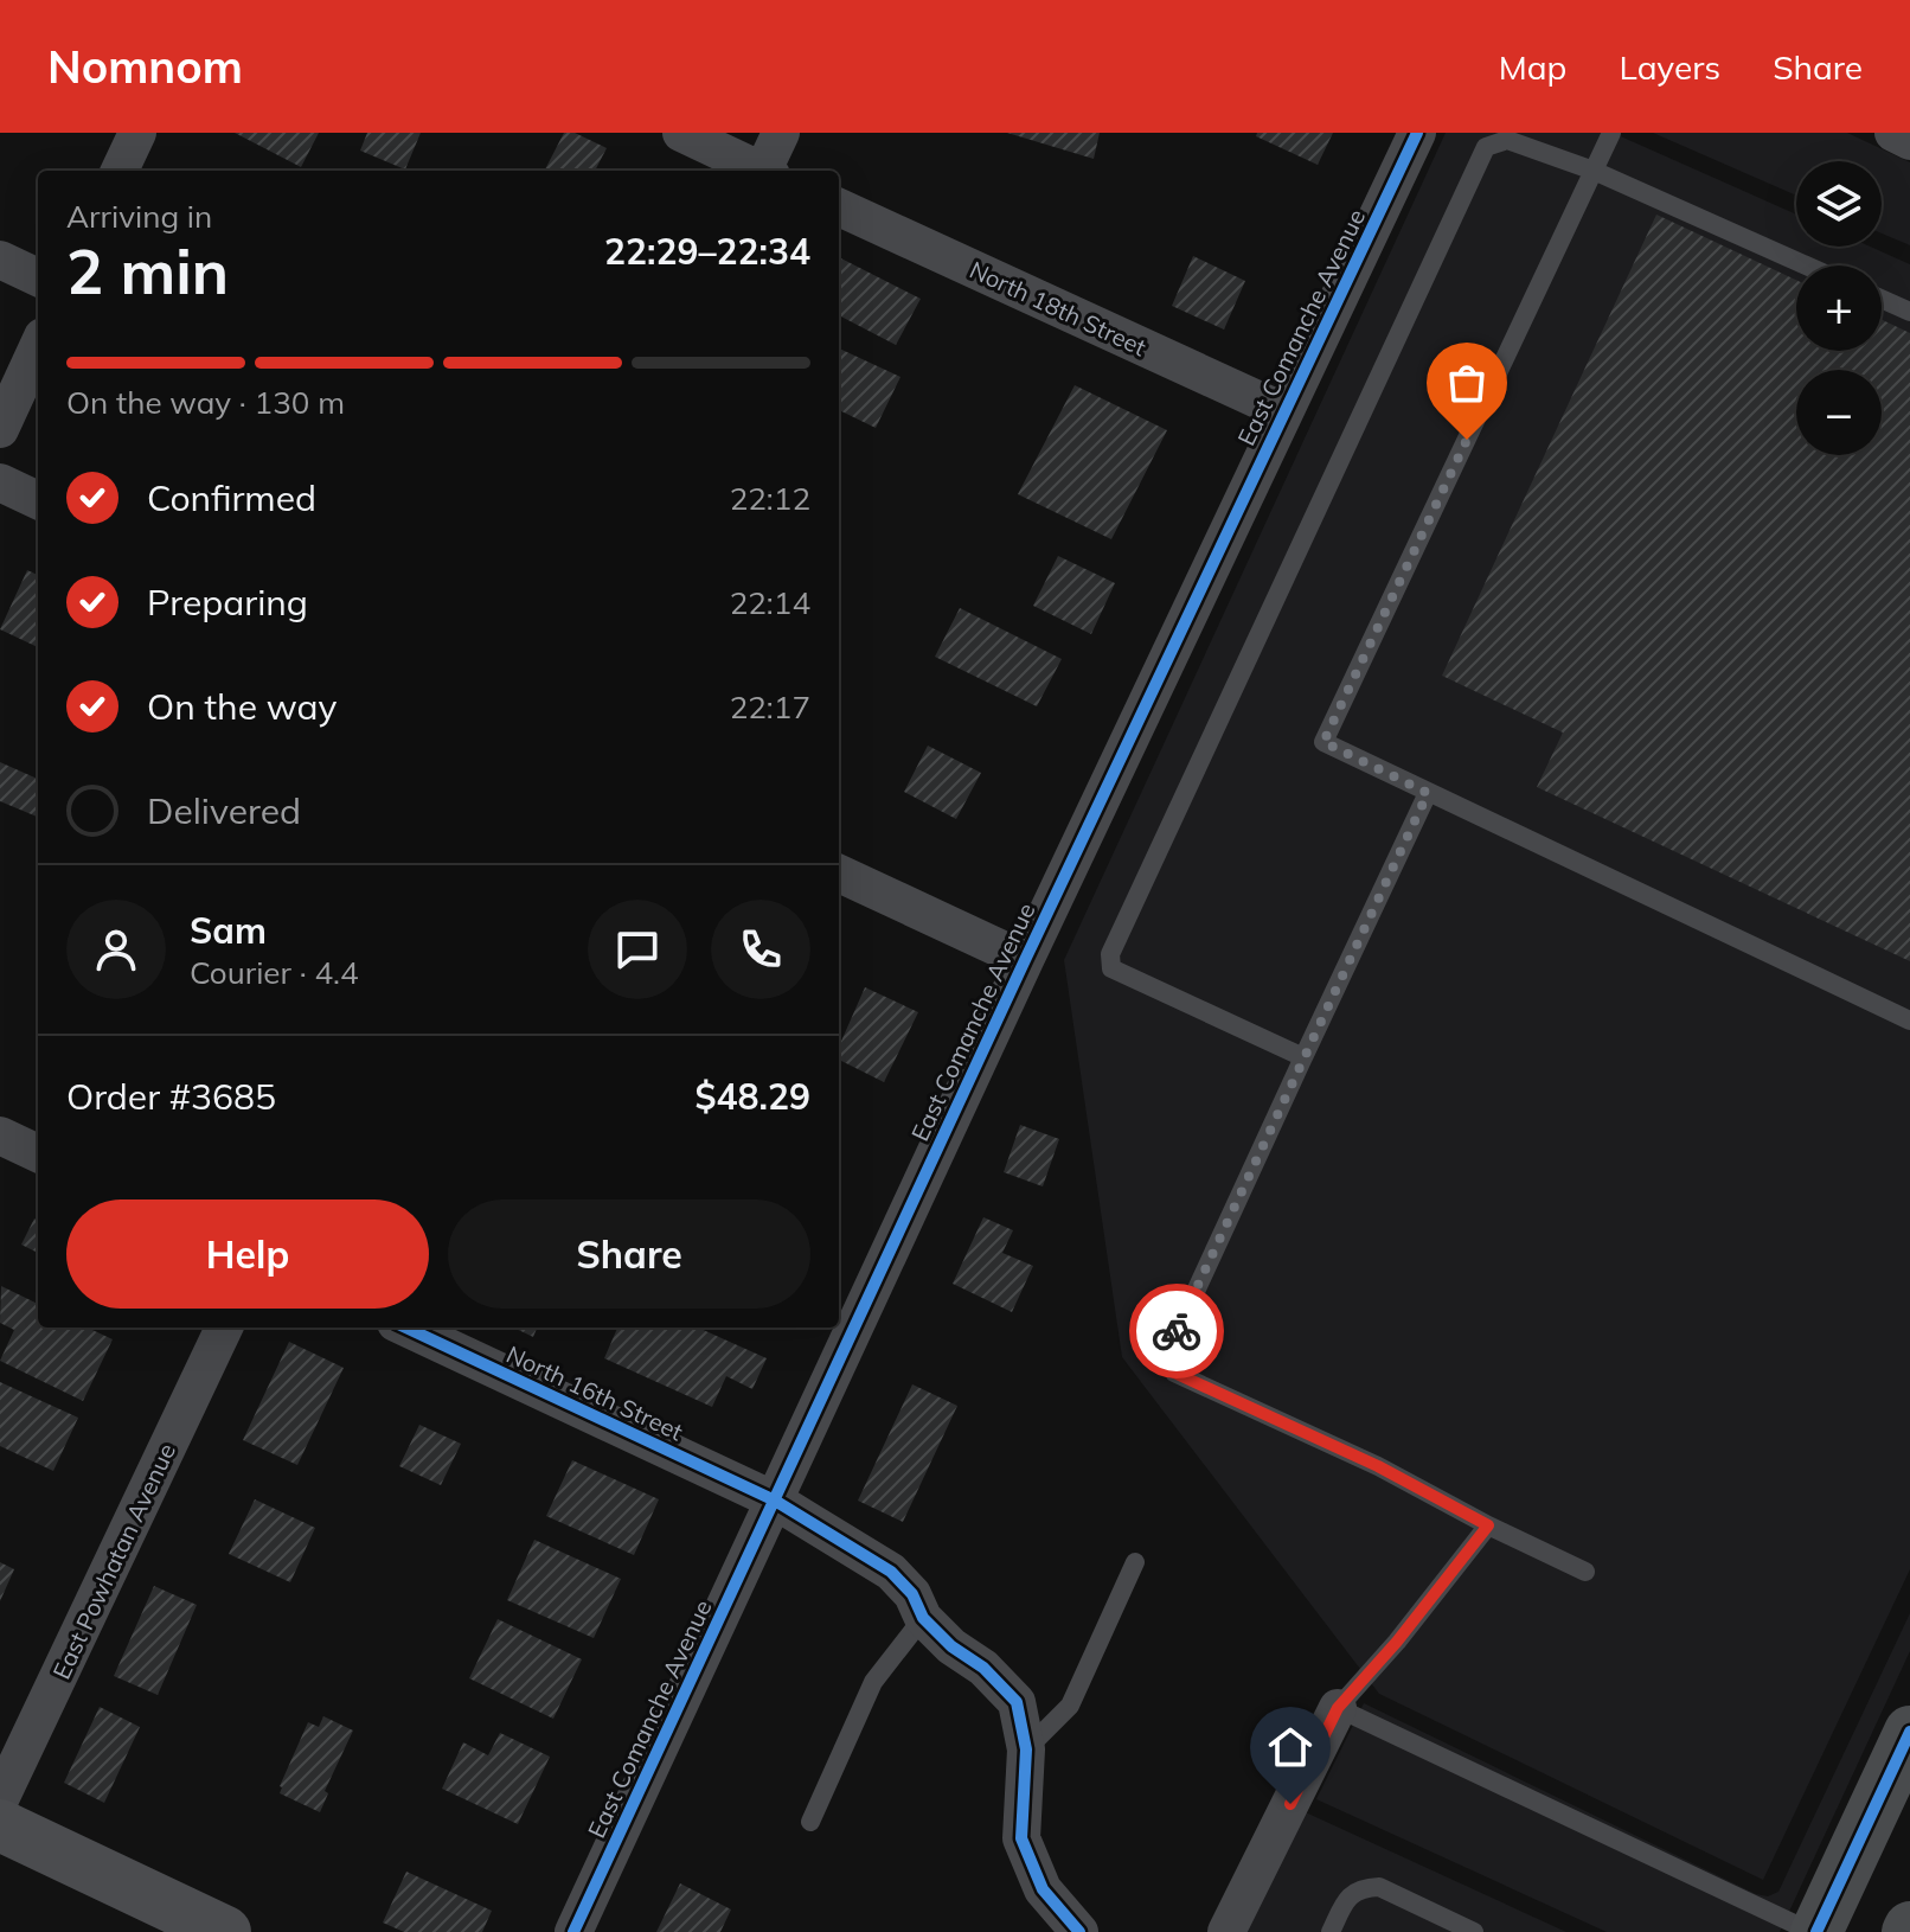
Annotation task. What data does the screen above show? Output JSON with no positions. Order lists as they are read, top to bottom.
{
  "streets": {
    "street": [
      "North 18th Street",
      "East Comanche Avenue",
      "North 16th Street",
      "East Powhatan Avenue"
    ]
  },
  "crossings": [
    ["North 18th Street", "East Comanche Avenue"],
    ["East Comanche Avenue", "North 16th Street"]
  ],
  "page": {
    "header": "Nomnom",
    "nav": ["Map", "Layers", "Share"],
    "map_buttons": ["+", "−"],
    "heading": ["2 min", "Arriving in", "22:29–22:34"],
    "panel": [
      "Sam",
      "Courier · 4.4",
      "Order #3685",
      "$48.29"
    ],
    "bar": "On the way · 130 m",
    "list": [
      ["Confirmed", "22:12"],
      ["Preparing", "22:14"],
      ["On the way", "22:17"],
      "Delivered"
    ],
    "buttons": ["Help", "Share"]
  }
}
